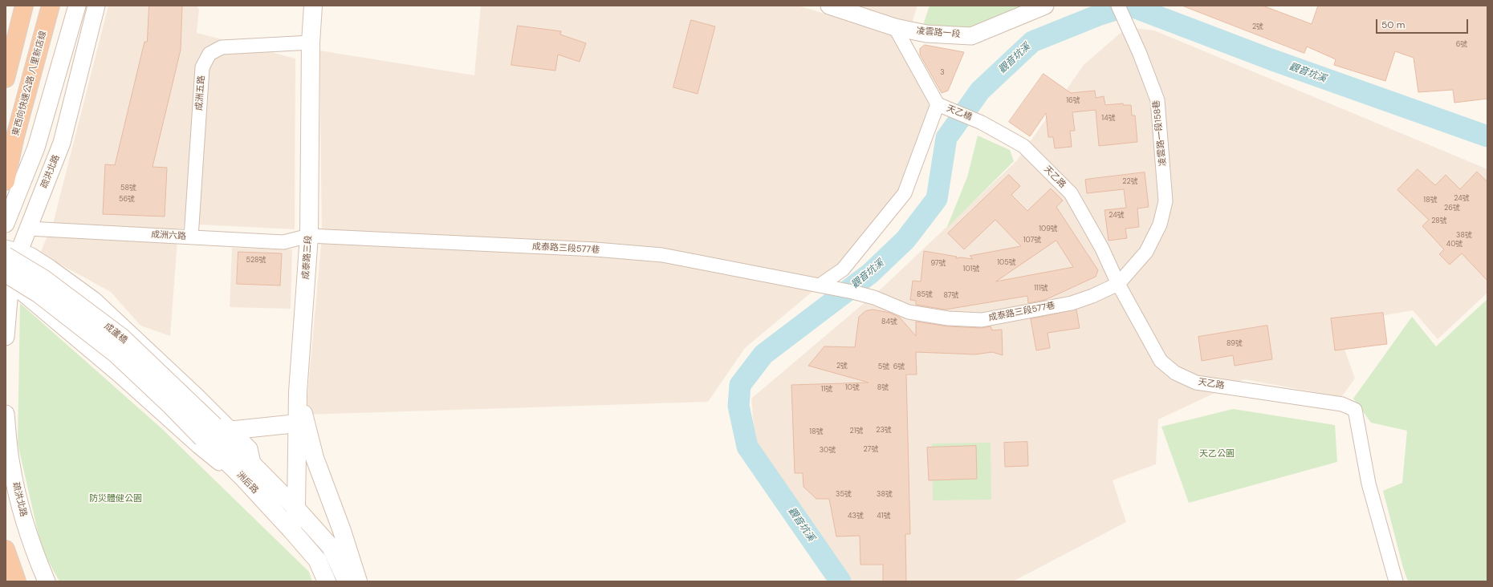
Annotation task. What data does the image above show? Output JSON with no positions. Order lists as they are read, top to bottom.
{
  "streets": {
    "highway": ["東西向快速公路 八里新店線"],
    "main road": ["成泰路三段", "成蘆橋", "洲后路"],
    "street": [
      "凌雲路一段",
      "成洲五路",
      "天乙橋",
      "凌雲路一段158巷",
      "疏洪北路",
      "天乙路",
      "成洲六路",
      "成泰路三段577巷"
    ]
  },
  "crossings": [
    ["成洲五路", "成洲六路"],
    ["成洲五路", "成泰路三段"],
    ["天乙橋", "天乙路"],
    ["凌雲路一段158巷", "成泰路三段577巷"],
    ["疏洪北路", "成洲六路"],
    ["疏洪北路", "成蘆橋"],
    ["天乙路", "成泰路三段577巷"],
    ["成洲六路", "成泰路三段577巷"],
    ["成洲六路", "成泰路三段"],
    ["成泰路三段577巷", "成泰路三段"],
    ["成泰路三段", "洲后路"],
    ["成蘆橋", "洲后路"]
  ],
  "water": ["觀音坑溪"],
  "parks": ["天乙公園", "防災體健公園"],
  "house_numbers": [
    "2號",
    "6號",
    "3",
    "16號",
    "14號",
    "22號",
    "58號",
    "24號",
    "56號",
    "18號",
    "26號",
    "24號",
    "28號",
    "109號",
    "38號",
    "107號",
    "40號",
    "528號",
    "105號",
    "97號",
    "101號",
    "111號",
    "85號",
    "87號",
    "84號",
    "89號",
    "2號",
    "5號",
    "6號",
    "10號",
    "8號",
    "11號",
    "23號",
    "21號",
    "18號",
    "27號",
    "30號",
    "35號",
    "38號",
    "43號",
    "41號"
  ],
  "scale_bar": "50 m"
}
